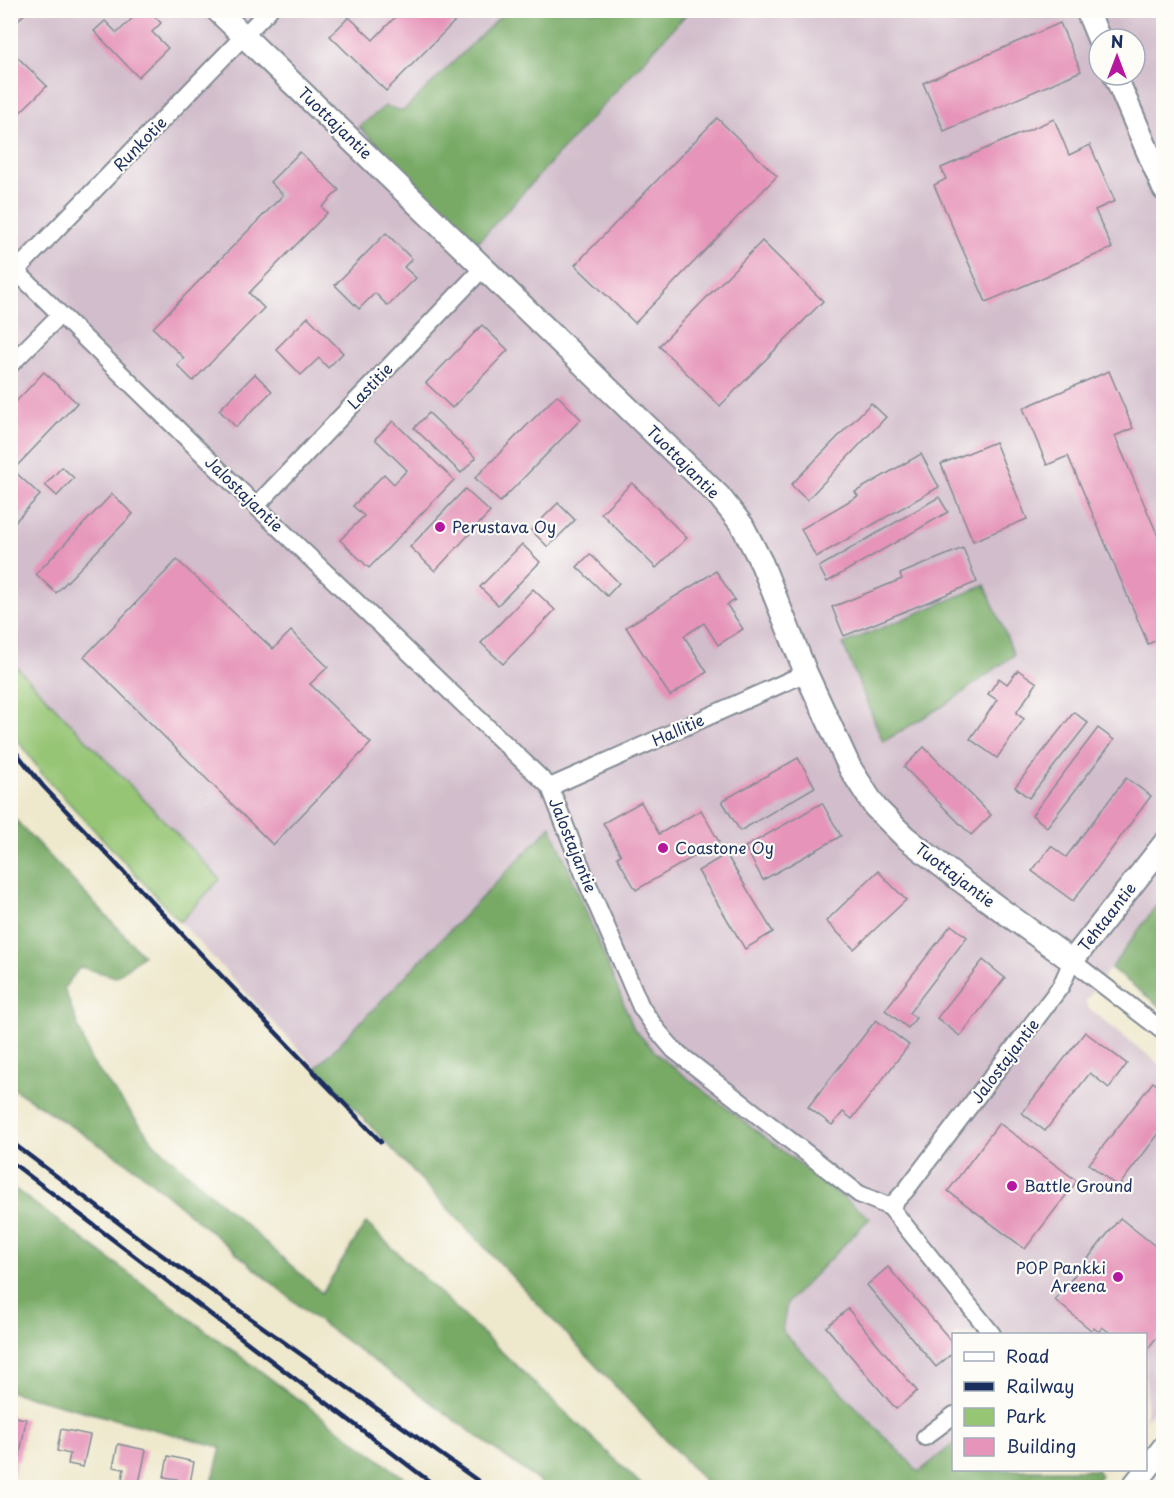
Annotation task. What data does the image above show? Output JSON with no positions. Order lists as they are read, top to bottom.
{
  "streets": {
    "street": [
      "Tuottajantie",
      "Runkotie",
      "Lastitie",
      "Jalostajantie",
      "Hallitie",
      "Tehtaantie"
    ]
  },
  "crossings": [
    ["Tuottajantie", "Runkotie"],
    ["Tuottajantie", "Lastitie"],
    ["Tuottajantie", "Jalostajantie"],
    ["Tuottajantie", "Hallitie"],
    ["Tuottajantie", "Tehtaantie"],
    ["Runkotie", "Jalostajantie"],
    ["Lastitie", "Jalostajantie"],
    ["Jalostajantie", "Hallitie"],
    ["Jalostajantie", "Tehtaantie"]
  ],
  "places": [
    "Perustava Oy",
    "Coastone Oy",
    "Battle Ground",
    "POP Pankki Areena"
  ],
  "legend": [
    "Road",
    "Railway",
    "Park",
    "Building"
  ],
  "north": "top"
}
